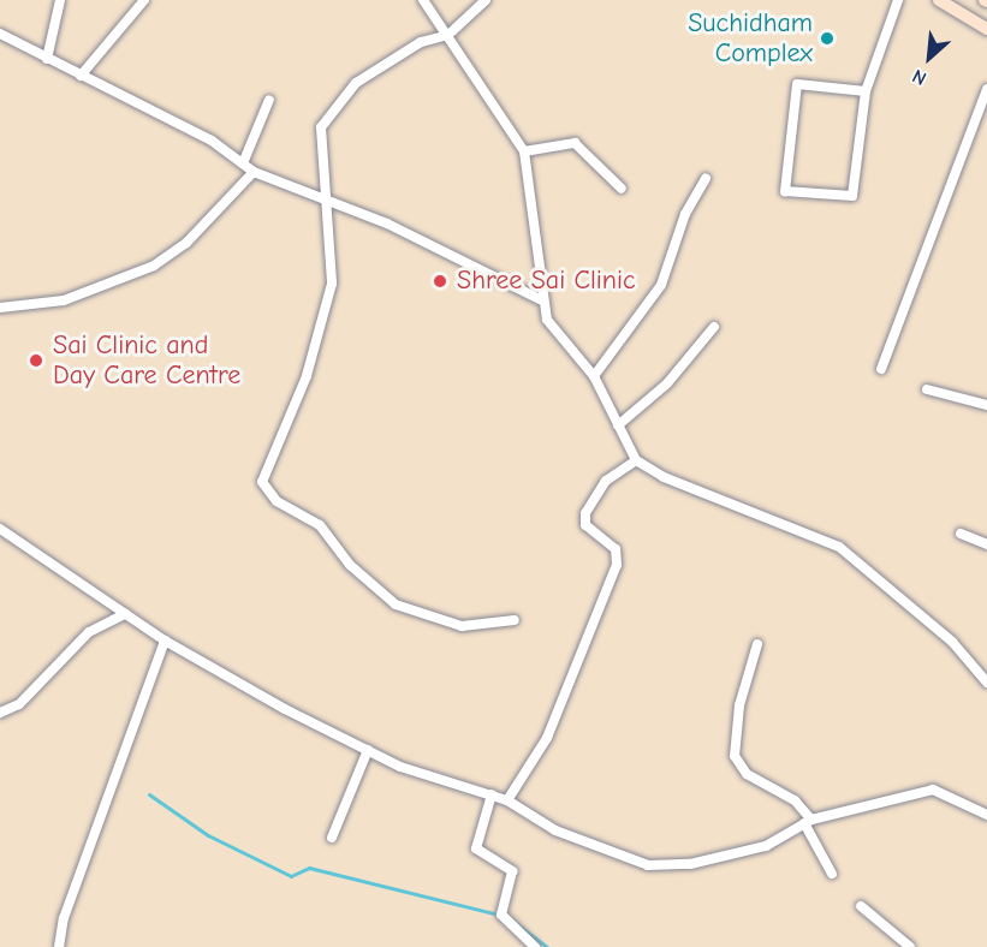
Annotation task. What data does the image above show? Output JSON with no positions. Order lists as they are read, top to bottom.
{
  "places": ["Suchidham Complex", "Shree Sai Clinic", "Sai Clinic and Day Care Centre"],
  "north": "bottom left"
}
